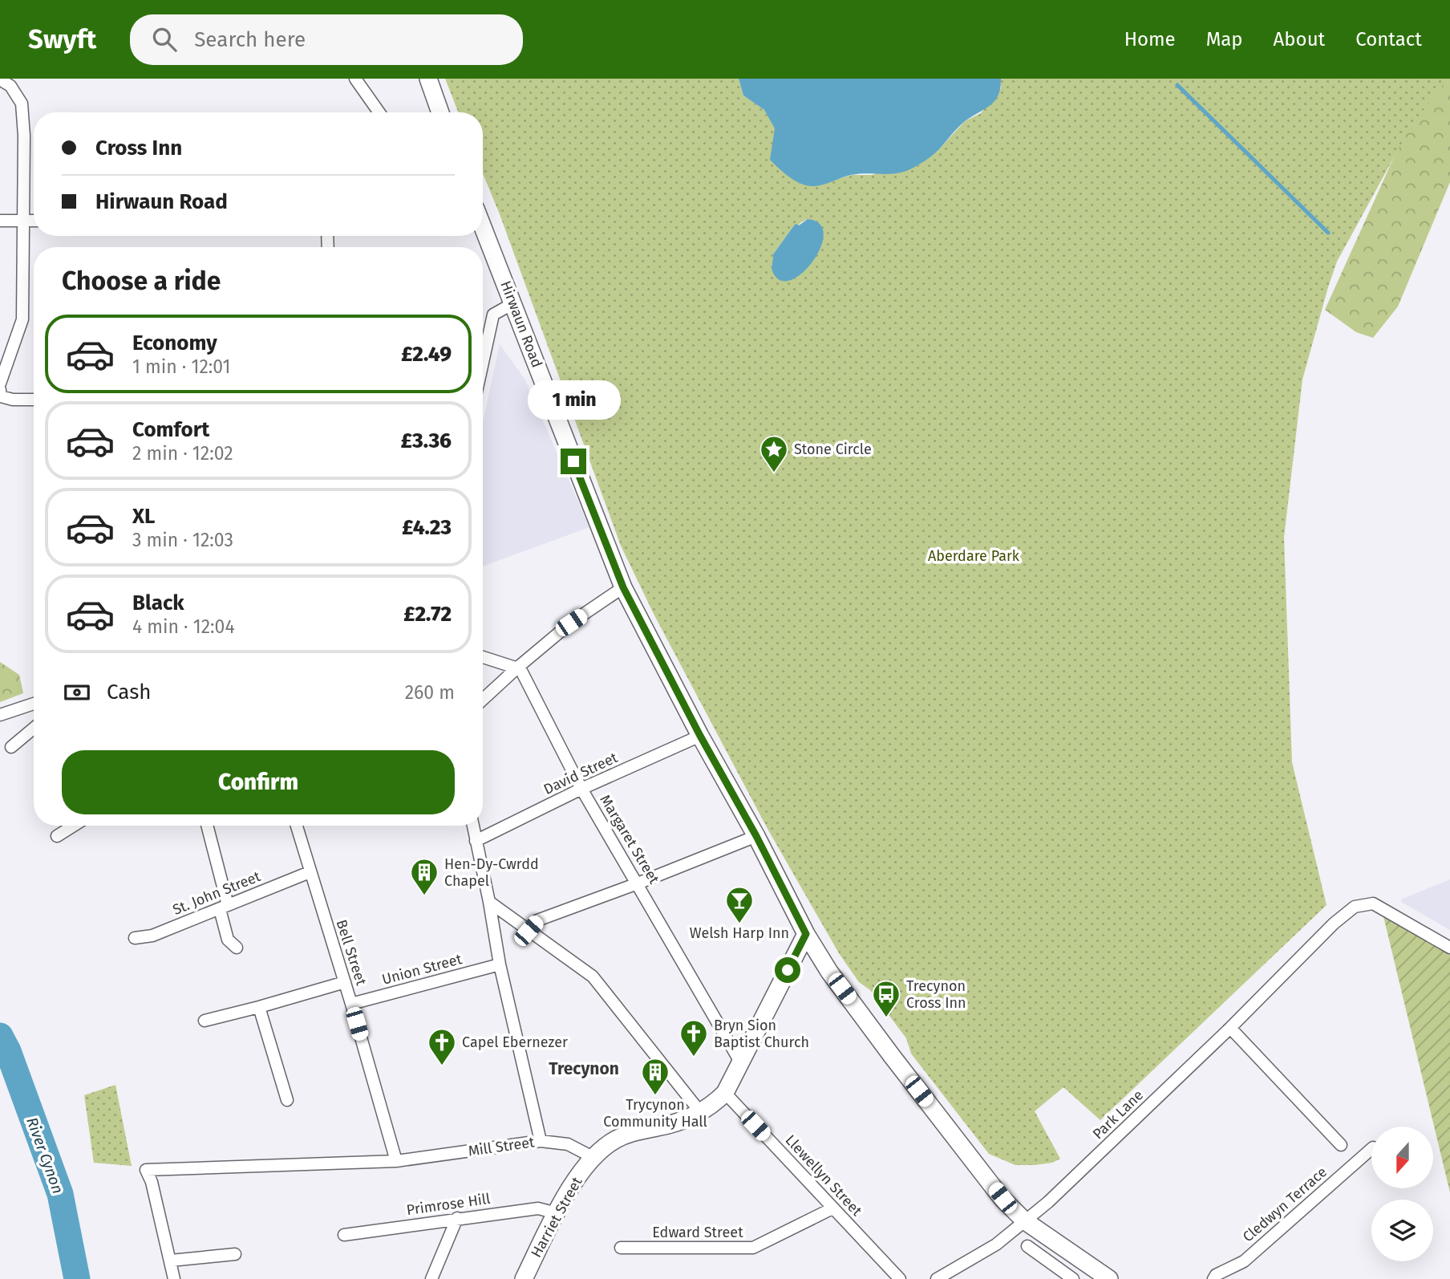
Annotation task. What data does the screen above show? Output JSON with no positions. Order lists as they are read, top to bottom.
{
  "streets": {
    "main road": ["Hirwaun Road", "Harriet Street"],
    "street": [
      "David Street",
      "Margaret Street",
      "St. John Street",
      "Bell Street",
      "Union Street",
      "Park Lane",
      "Mill Street",
      "Llewellyn Street",
      "Primrose Hill",
      "Cledwyn Terrace",
      "Edward Street"
    ]
  },
  "crossings": [
    ["Hirwaun Road", "David Street"],
    ["Hirwaun Road", "Park Lane"],
    ["David Street", "Margaret Street"],
    ["St. John Street", "Bell Street"],
    ["Bell Street", "Union Street"],
    ["Bell Street", "Mill Street"],
    ["Mill Street", "Harriet Street"],
    ["Llewellyn Street", "Edward Street"],
    ["Primrose Hill", "Harriet Street"]
  ],
  "districts": ["Trecynon"],
  "water": ["River Cynon"],
  "parks": ["Aberdare Park"],
  "places": {
    "place": ["Stone Circle"],
    "building": ["Hen-Dy-Cwrdd Chapel", "Trycynon Community Hall"],
    "bar": ["Welsh Harp Inn"],
    "bus stop": ["Trecynon Cross Inn"],
    "church": ["Bryn Sion Baptist Church", "Capel Ebernezer"]
  },
  "north": "bottom",
  "page": {
    "header": "Swyft",
    "search": "Search here",
    "nav": [
      "Home",
      "Map",
      "About",
      "Contact"
    ],
    "banner": ["Cross Inn", "Hirwaun Road"],
    "heading": "Choose a ride",
    "list": [
      {
        "name": "Economy",
        "note": "1 min · 12:01",
        "value": "£2.49"
      },
      {
        "name": "Comfort",
        "note": "2 min · 12:02",
        "value": "£3.36"
      },
      {
        "name": "XL",
        "note": "3 min · 12:03",
        "value": "£4.23"
      },
      {
        "name": "Black",
        "note": "4 min · 12:04",
        "value": "£2.72"
      }
    ],
    "bubble": "1 min",
    "pay": ["Cash", "260 m"],
    "buttons": "Confirm"
  }
}
